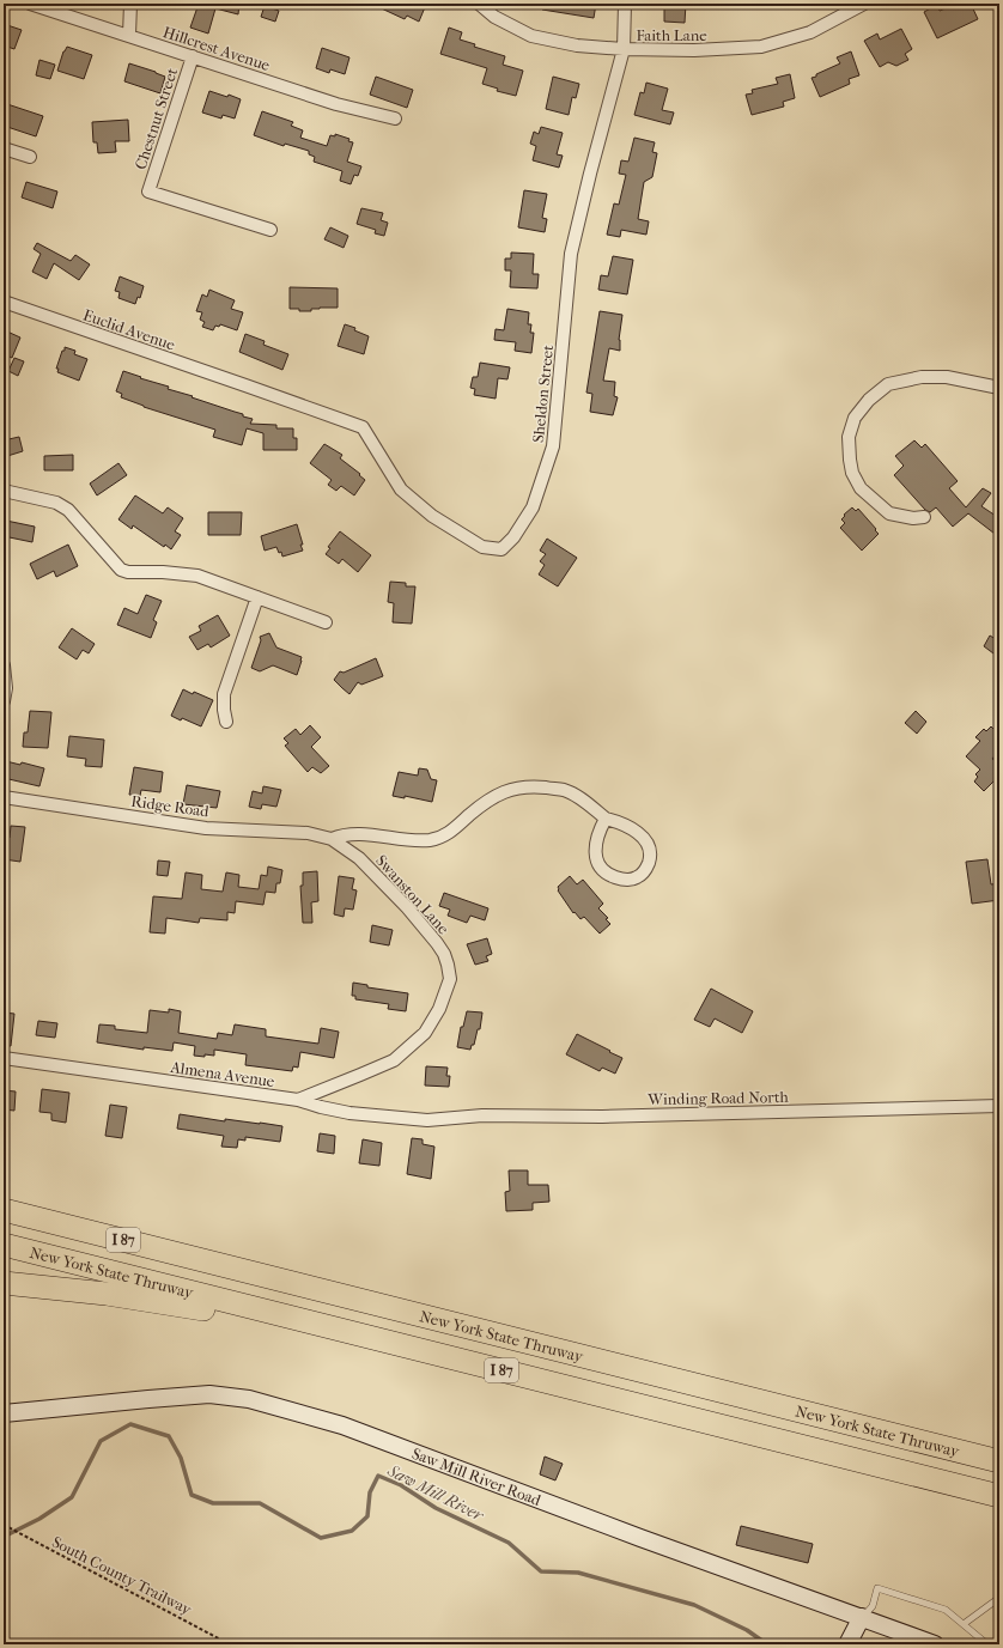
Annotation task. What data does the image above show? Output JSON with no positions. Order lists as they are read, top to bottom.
{
  "streets": {
    "highway": ["I 87", "New York State Thruway"],
    "main road": ["Saw Mill River Road"],
    "street": [
      "Faith Lane",
      "Hillcrest Avenue",
      "Chestnut Street",
      "Euclid Avenue",
      "Sheldon Street",
      "Ridge Road",
      "Swanston Lane",
      "Almena Avenue",
      "Winding Road North"
    ],
    "path": ["South County Trailway"]
  },
  "crossings": [
    ["Faith Lane", "Sheldon Street"],
    ["Hillcrest Avenue", "Chestnut Street"],
    ["Euclid Avenue", "Sheldon Street"],
    ["Ridge Road", "Swanston Lane"],
    ["Swanston Lane", "Almena Avenue"],
    ["Almena Avenue", "Winding Road North"]
  ],
  "water": ["Saw Mill River"]
}
